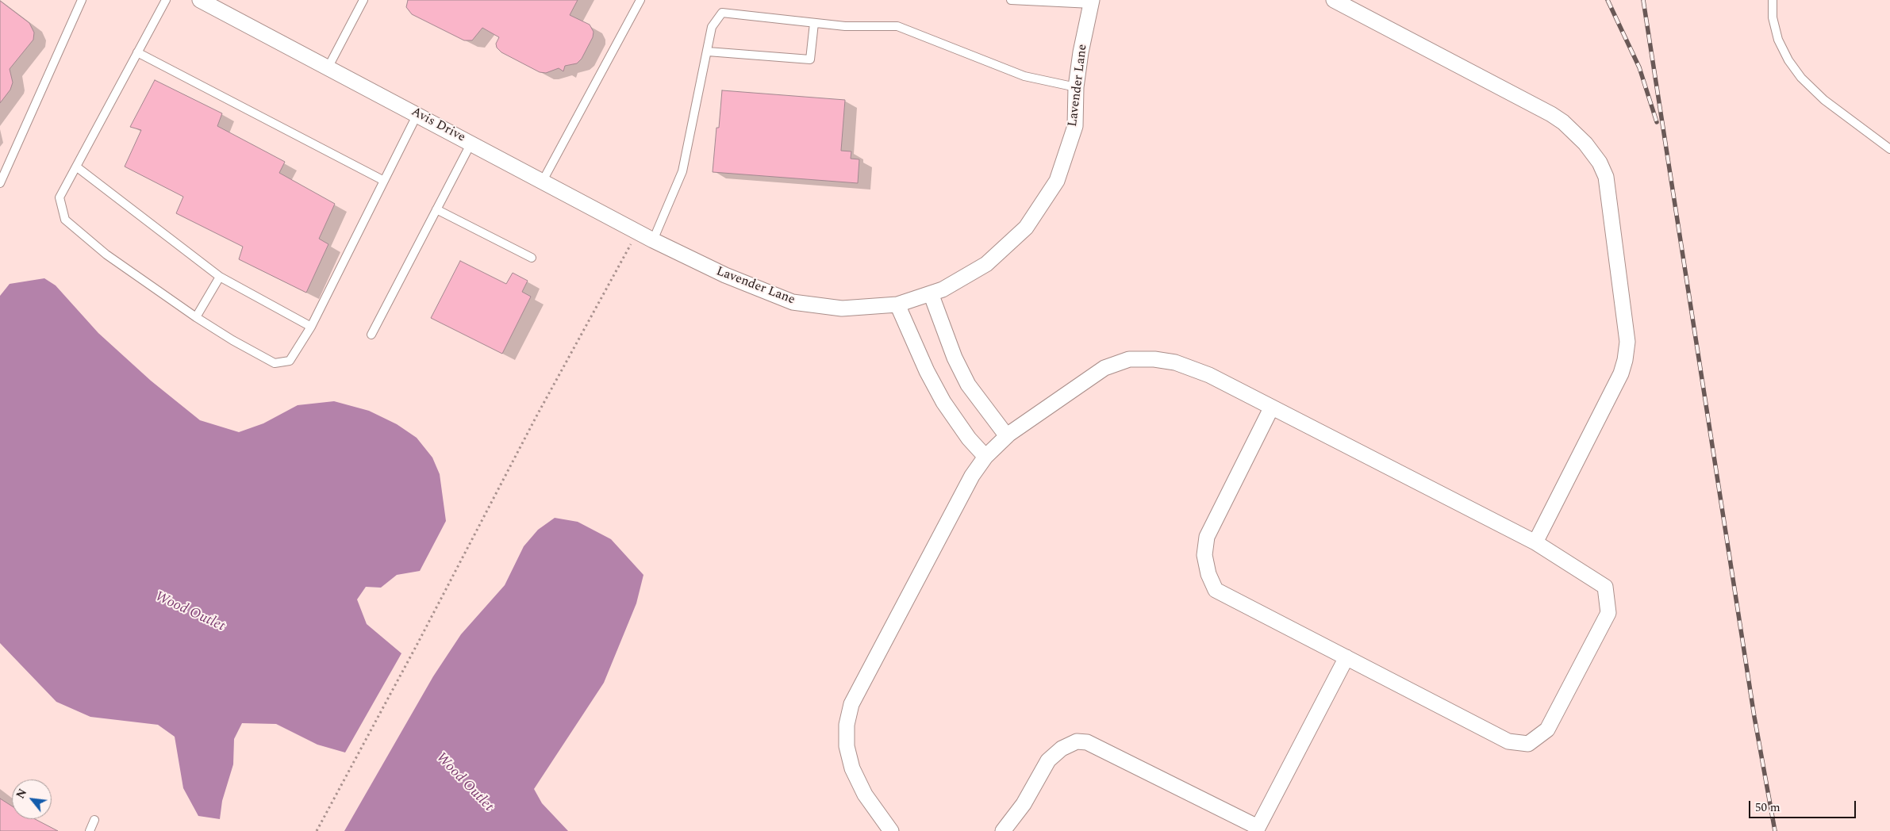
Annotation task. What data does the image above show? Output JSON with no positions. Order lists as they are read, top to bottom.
{
  "streets": {
    "street": ["Lavender Lane", "Avis Drive"]
  },
  "crossings": [
    ["Lavender Lane", "Avis Drive"]
  ],
  "water": ["Wood Outlet"],
  "scale_bar": "50 m",
  "north": "top left"
}
